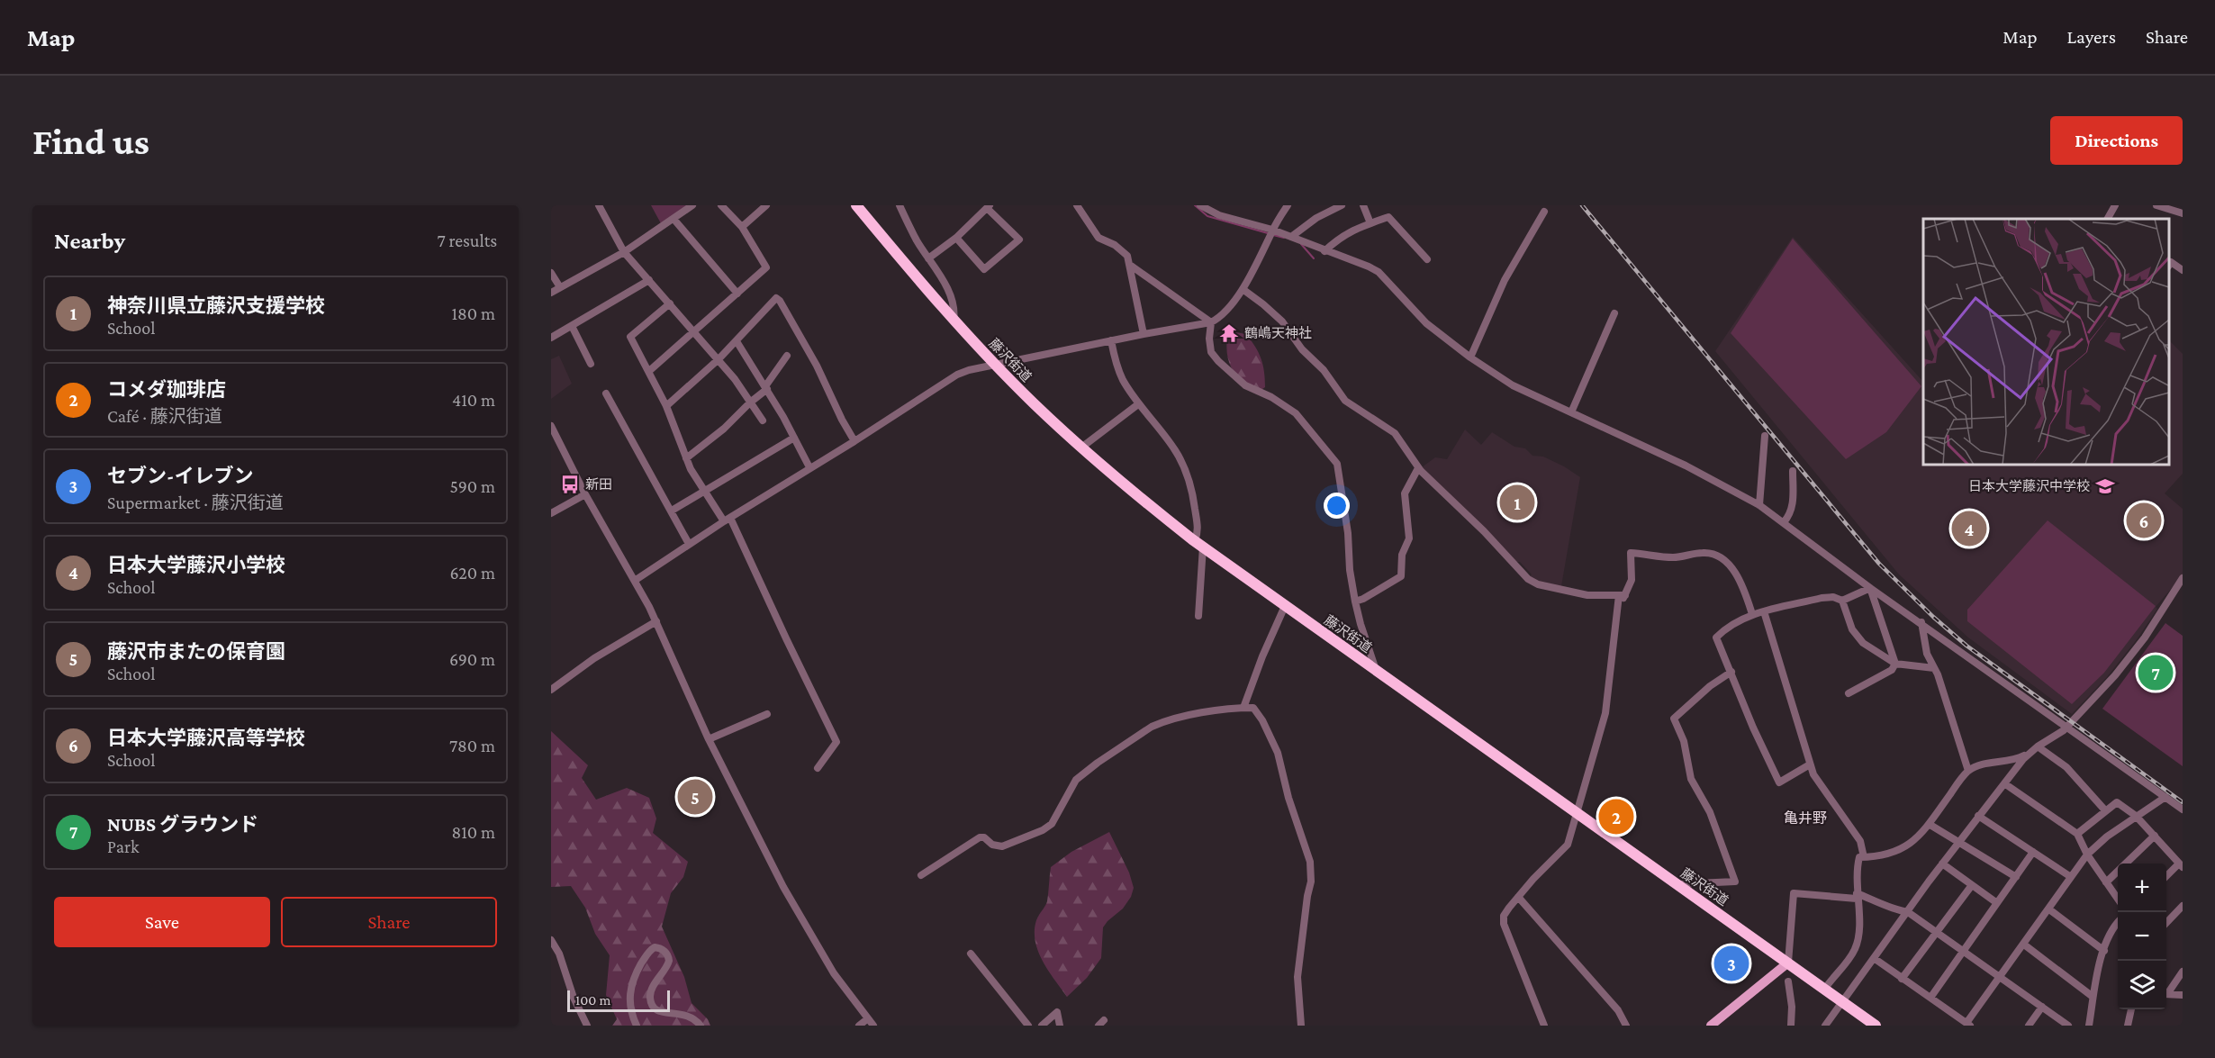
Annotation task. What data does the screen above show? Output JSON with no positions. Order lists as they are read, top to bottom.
{
  "streets": {
    "highway": ["藤沢街道"]
  },
  "districts": ["亀井野"],
  "places": {
    "temple": ["鶴嶋天神社"],
    "bus stop": ["新田"],
    "school or university": ["日本大学藤沢中学校"]
  },
  "scale_bar": "100 m",
  "page": {
    "header": "Map",
    "nav": ["Map", "Layers", "Share"],
    "buttons": [
      "Directions",
      ["Save", "Share"]
    ],
    "title": "Find us",
    "heading": ["Nearby", "7 results"],
    "list": [
      {
        "mark": "1",
        "name": "神奈川県立藤沢支援学校",
        "note": "School",
        "value": "180 m"
      },
      {
        "mark": "2",
        "name": "コメダ珈琲店",
        "note": "Café · 藤沢街道",
        "value": "410 m"
      },
      {
        "mark": "3",
        "name": "セブン-イレブン",
        "note": "Supermarket · 藤沢街道",
        "value": "590 m"
      },
      {
        "mark": "4",
        "name": "日本大学藤沢小学校",
        "note": "School",
        "value": "620 m"
      },
      {
        "mark": "5",
        "name": "藤沢市またの保育園",
        "note": "School",
        "value": "690 m"
      },
      {
        "mark": "6",
        "name": "日本大学藤沢高等学校",
        "note": "School",
        "value": "780 m"
      },
      {
        "mark": "7",
        "name": "NUBS グラウンド",
        "note": "Park",
        "value": "810 m"
      }
    ],
    "pins": [
      "1",
      "6",
      "4",
      "7",
      "5",
      "2",
      "3"
    ],
    "map_buttons": ["+", "−"],
    "scale": "100 m"
  }
}
